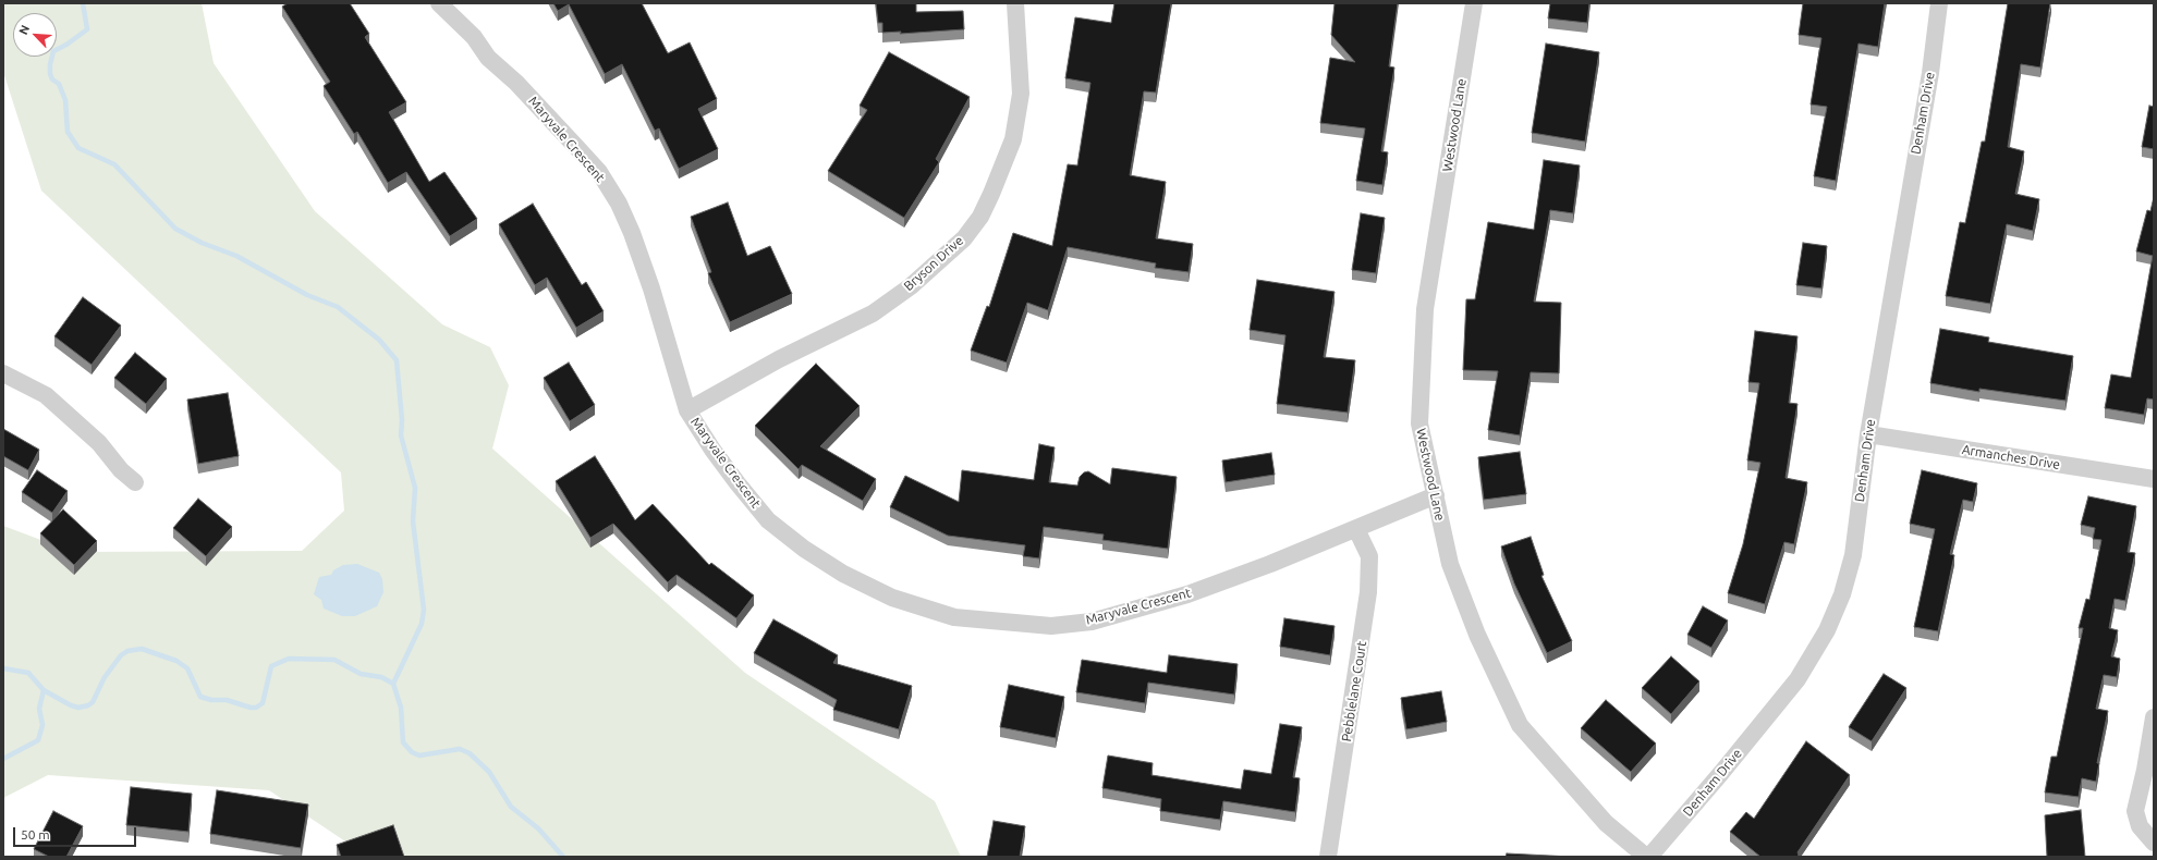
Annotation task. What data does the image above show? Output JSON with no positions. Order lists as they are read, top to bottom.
{
  "streets": {
    "street": [
      "Denham Drive",
      "Westwood Lane",
      "Maryvale Crescent",
      "Bryson Drive",
      "Armanches Drive",
      "Pebblelane Court"
    ]
  },
  "crossings": [
    ["Denham Drive", "Westwood Lane"],
    ["Denham Drive", "Armanches Drive"],
    ["Westwood Lane", "Maryvale Crescent"],
    ["Maryvale Crescent", "Bryson Drive"],
    ["Maryvale Crescent", "Pebblelane Court"]
  ],
  "scale_bar": "50 m",
  "north": "top left"
}
